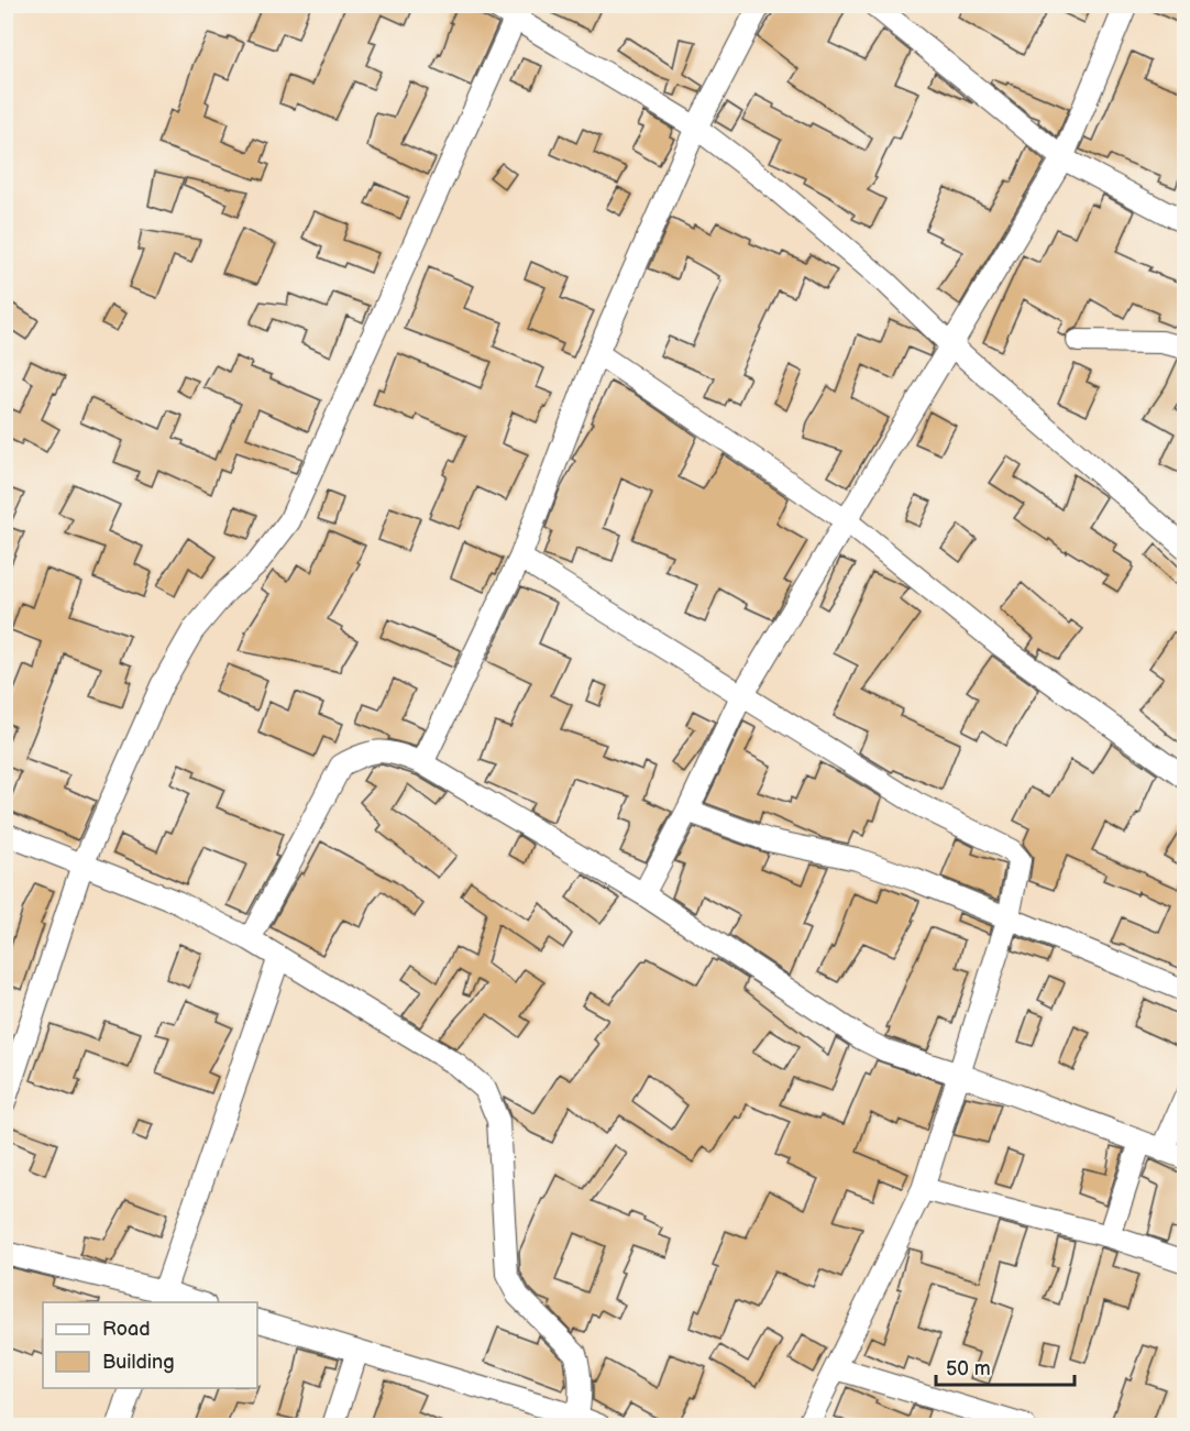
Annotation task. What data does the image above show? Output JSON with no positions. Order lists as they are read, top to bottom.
{
  "legend": ["Road", "Building"],
  "scale_bar": "50 m"
}
